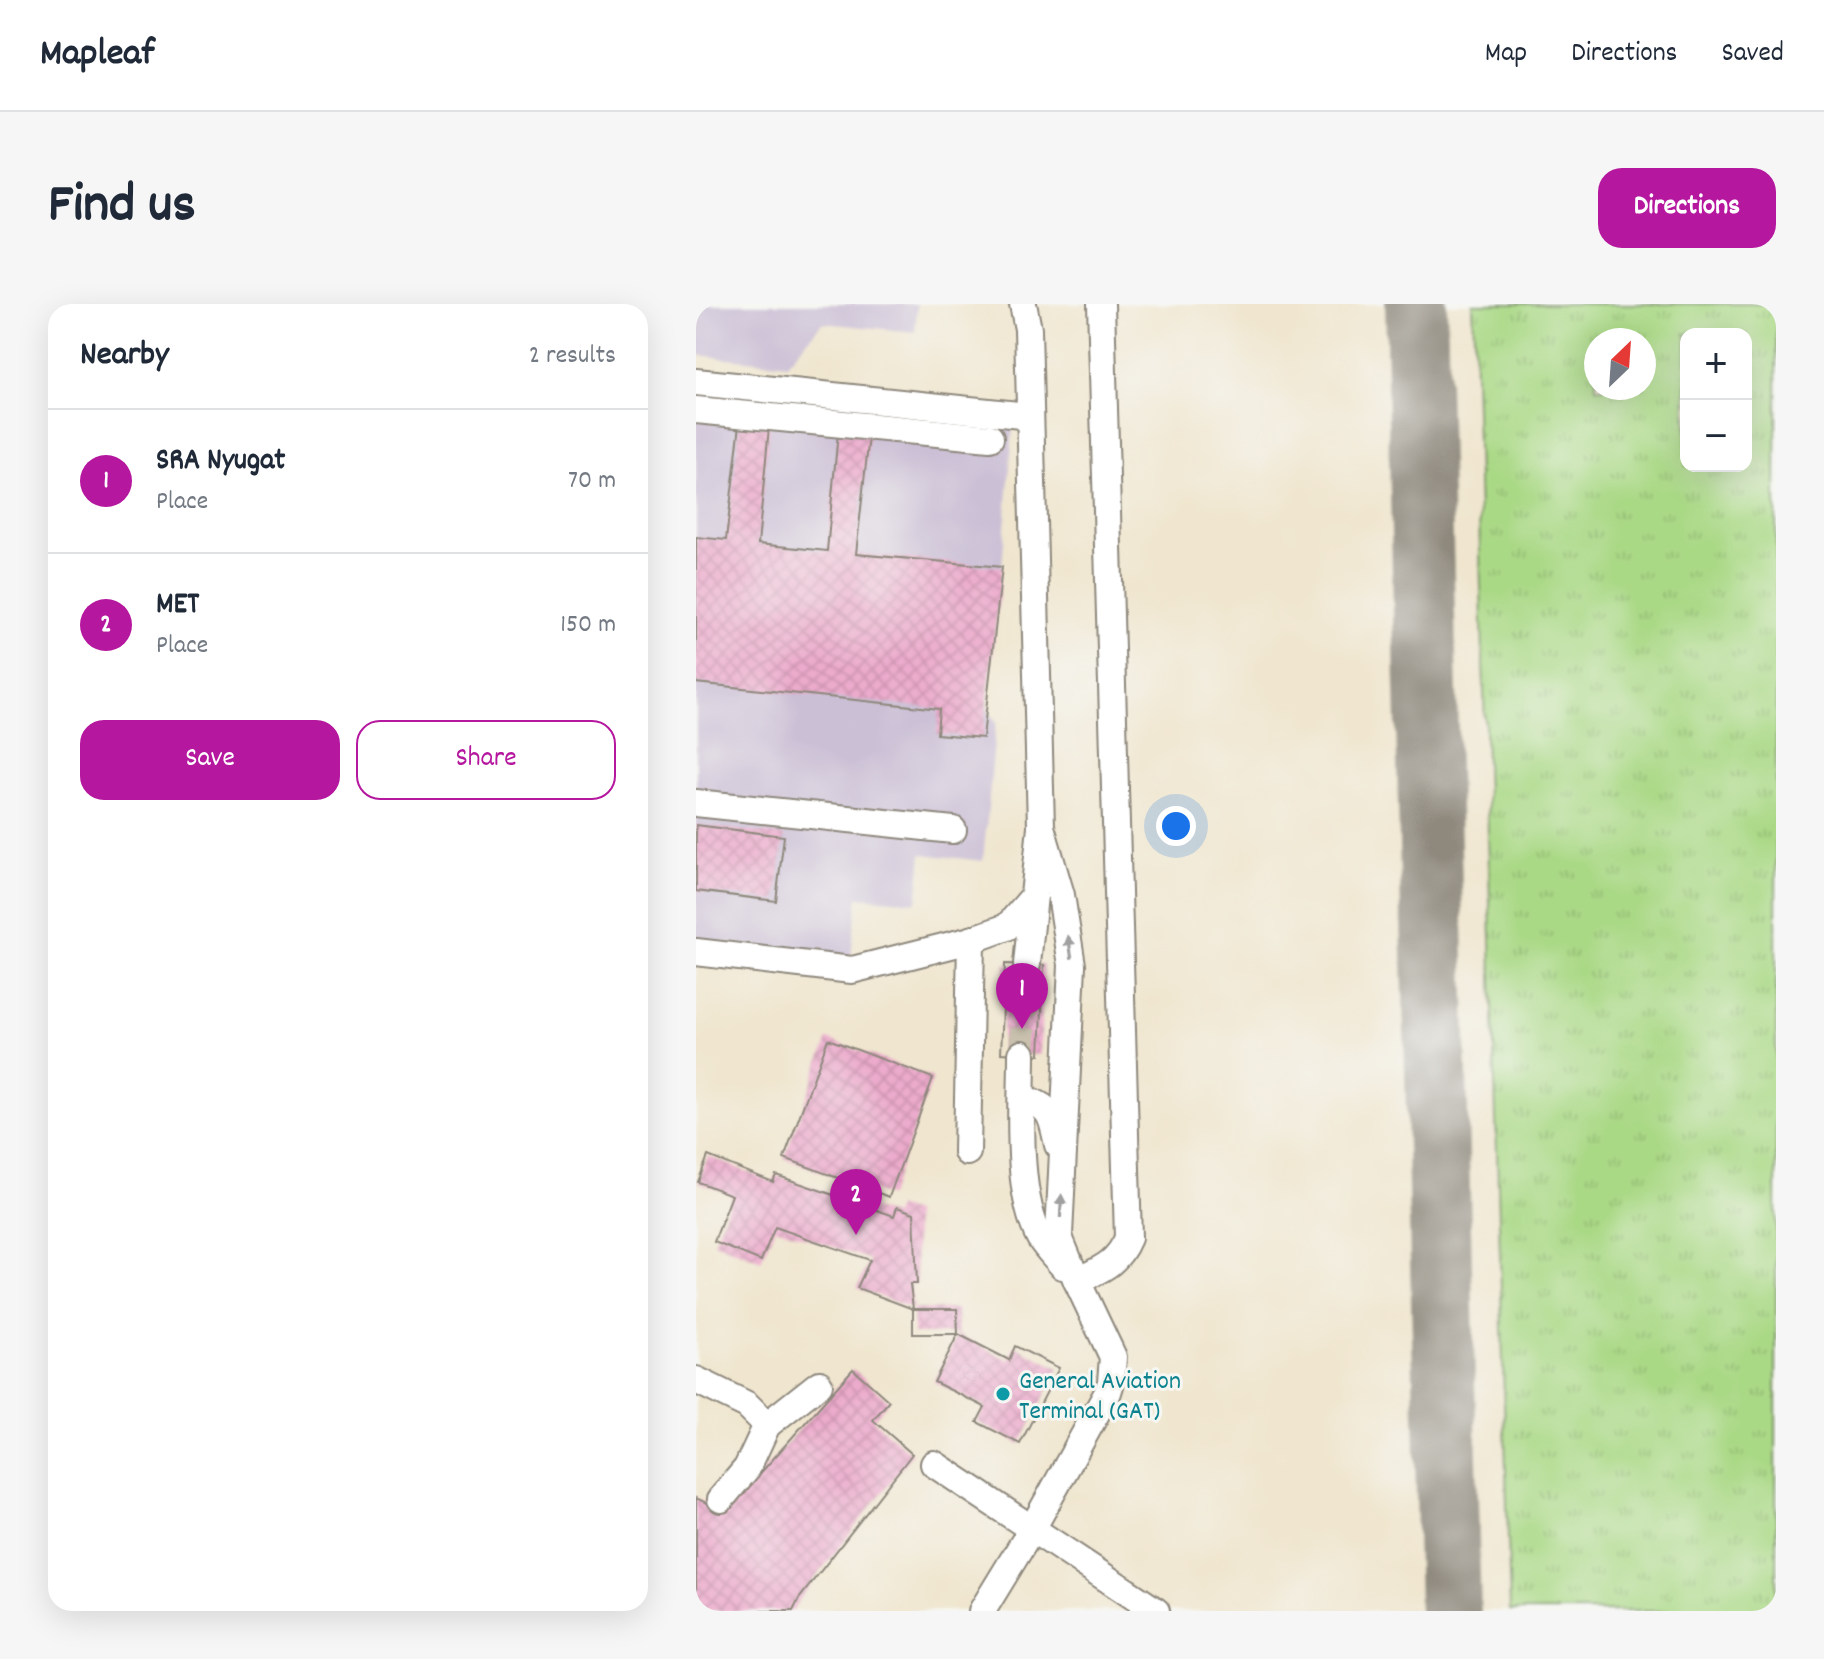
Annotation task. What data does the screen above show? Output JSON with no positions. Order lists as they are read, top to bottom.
{
  "places": ["General Aviation Terminal (GAT)"],
  "north": "top right",
  "page": {
    "header": "Mapleaf",
    "nav": ["Map", "Directions", "Saved"],
    "title": "Find us",
    "buttons": [
      "Directions",
      ["Save", "Share"]
    ],
    "heading": ["Nearby", "2 results"],
    "map_buttons": ["+", "−"],
    "list": [
      {
        "mark": "1",
        "name": "SRA Nyugat",
        "note": "Place",
        "value": "70 m"
      },
      {
        "mark": "2",
        "name": "MET",
        "note": "Place",
        "value": "150 m"
      }
    ],
    "pins": ["1", "2"]
  }
}
